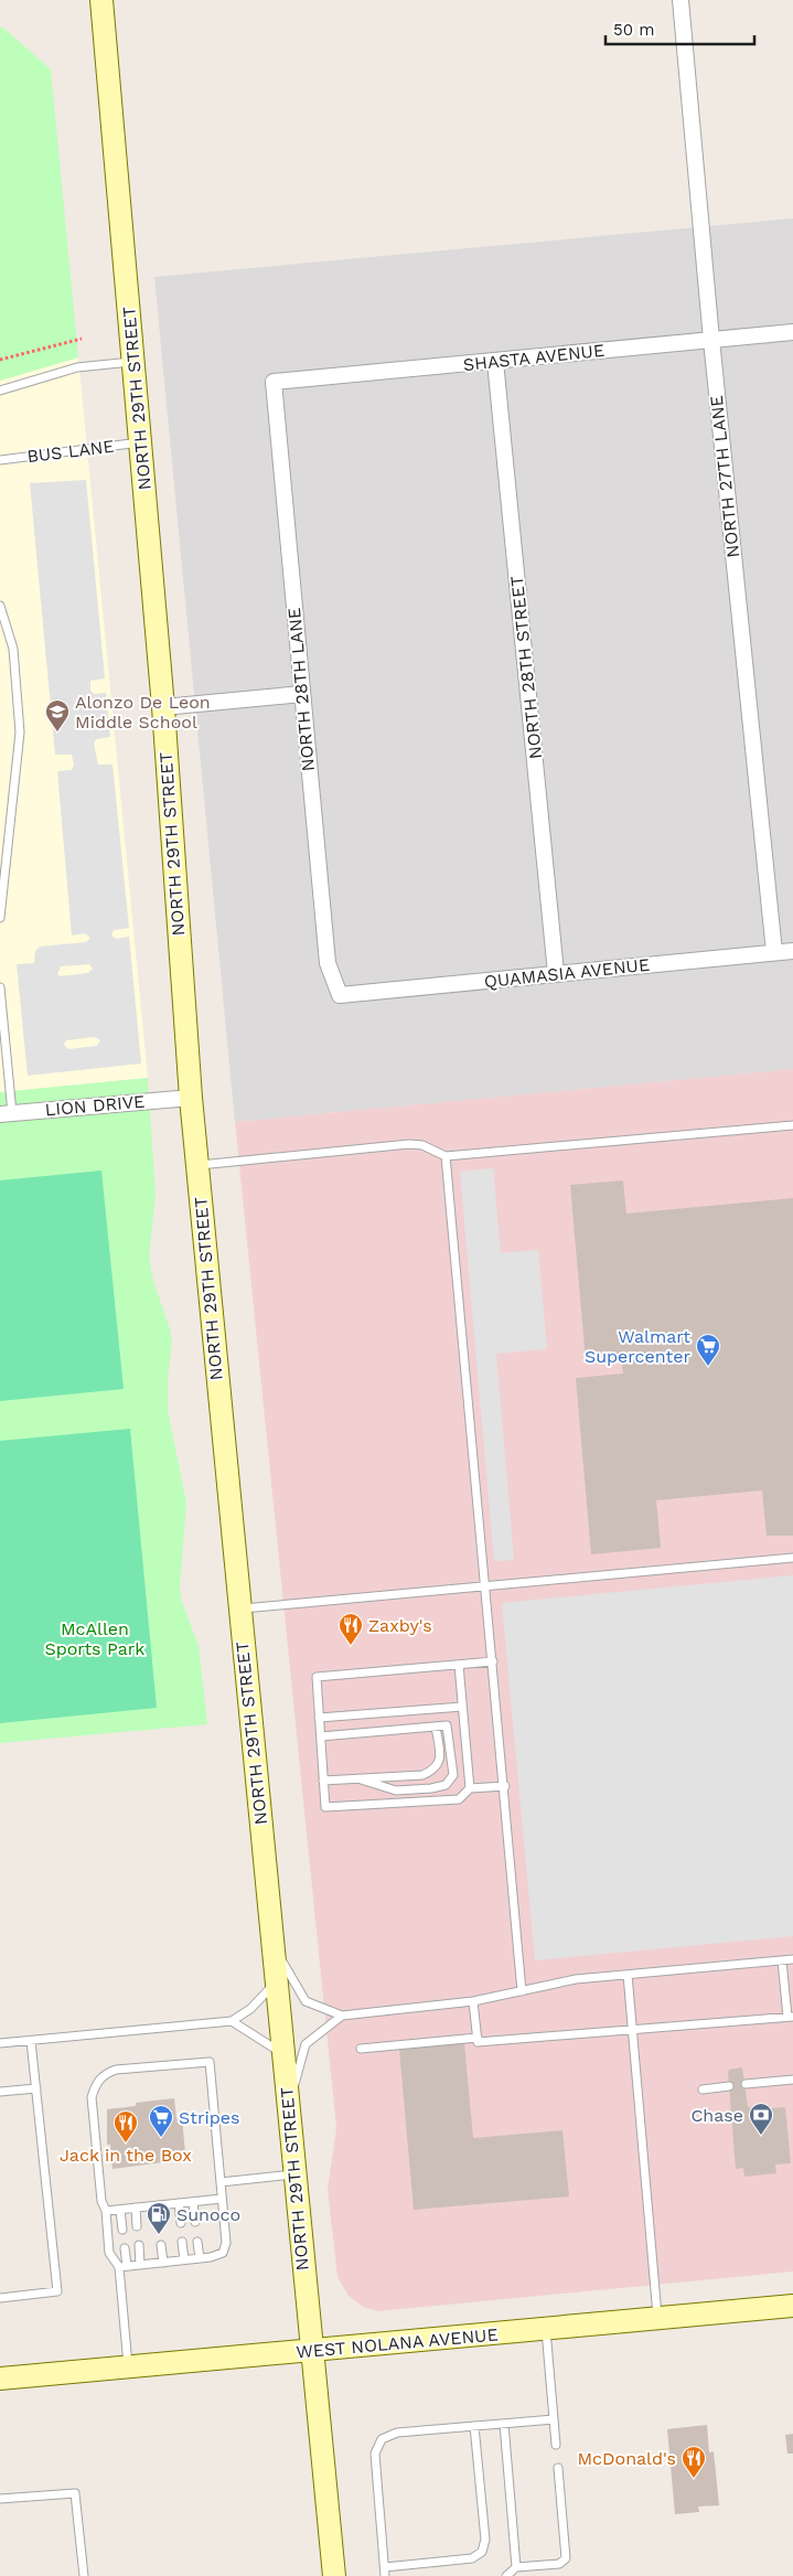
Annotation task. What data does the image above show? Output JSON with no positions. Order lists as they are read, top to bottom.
{
  "streets": {
    "street": [
      "SHASTA AVENUE",
      "NORTH 29TH STREET",
      "NORTH 27TH LANE",
      "NORTH 28TH STREET",
      "NORTH 28TH LANE",
      "QUAMASIA AVENUE",
      "LION DRIVE",
      "WEST NOLANA AVENUE"
    ],
    "lane": ["BUS LANE"]
  },
  "crossings": [
    ["SHASTA AVENUE", "NORTH 27TH LANE"],
    ["SHASTA AVENUE", "NORTH 28TH STREET"],
    ["SHASTA AVENUE", "NORTH 28TH LANE"],
    ["NORTH 29TH STREET", "BUS LANE"],
    ["NORTH 29TH STREET", "LION DRIVE"],
    ["NORTH 29TH STREET", "WEST NOLANA AVENUE"],
    ["NORTH 27TH LANE", "QUAMASIA AVENUE"],
    ["NORTH 28TH STREET", "QUAMASIA AVENUE"],
    ["NORTH 28TH LANE", "QUAMASIA AVENUE"]
  ],
  "parks": ["McAllen Sports Park"],
  "places": {
    "school or university": ["Alonzo De Leon Middle School"],
    "supermarket": ["Walmart Supercenter", "Stripes"],
    "restaurant": ["Zaxby's", "Jack in the Box", "McDonald's"],
    "bank": ["Chase"],
    "fuel station": ["Sunoco"]
  },
  "scale_bar": "50 m"
}
